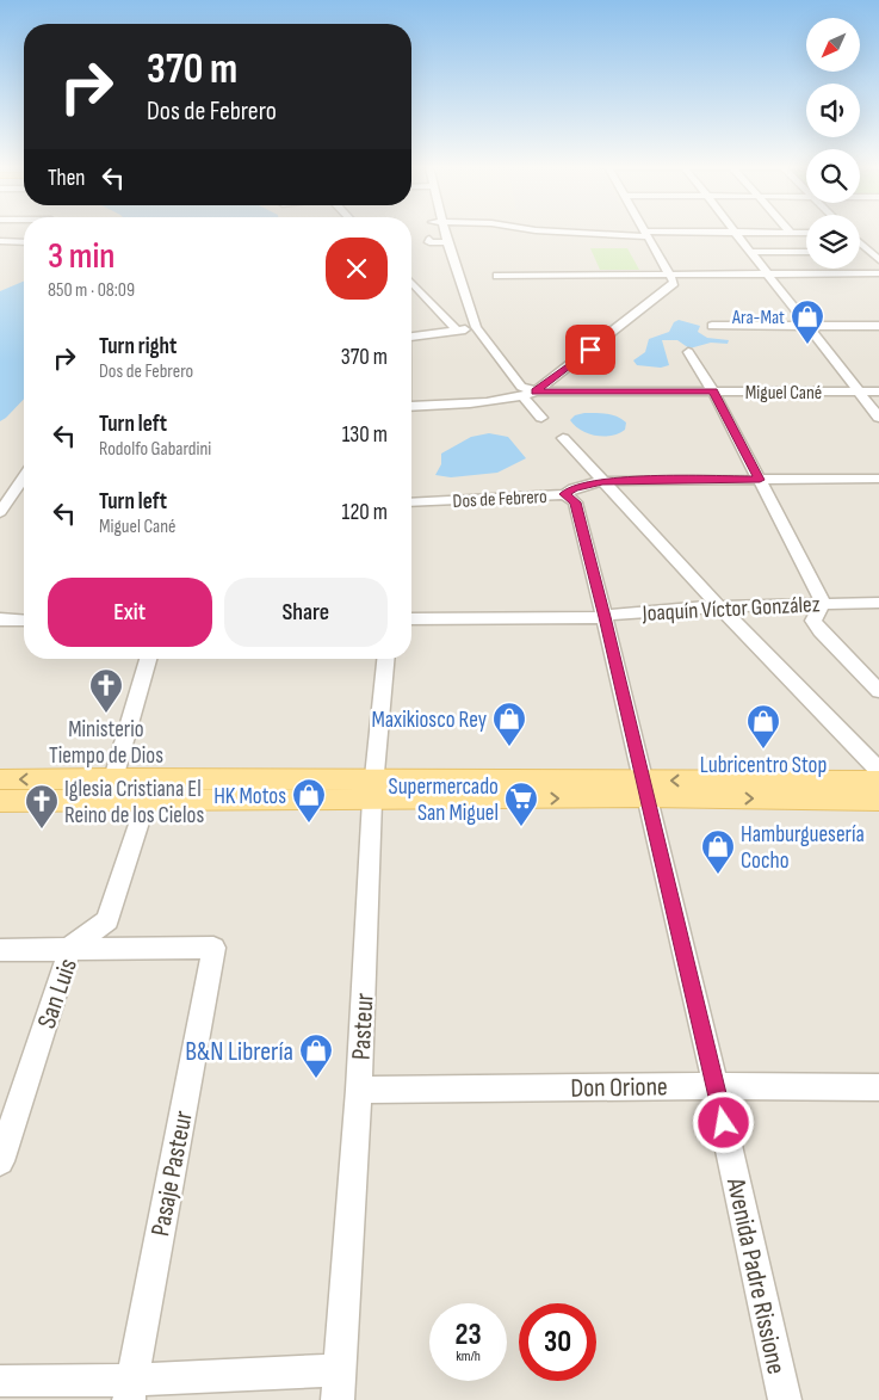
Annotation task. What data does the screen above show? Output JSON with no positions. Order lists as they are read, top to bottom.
{
  "streets": {
    "street": [
      "Miguel Cané",
      "Dos de Febrero",
      "Joaquín Víctor González",
      "San Luis",
      "Pasteur",
      "Don Orione",
      "Pasaje Pasteur",
      "Avenida Padre Rissione"
    ]
  },
  "crossings": [
    ["Dos de Febrero", "Avenida Padre Rissione"],
    ["Joaquín Víctor González", "Avenida Padre Rissione"],
    ["San Luis", "Pasaje Pasteur"],
    ["Pasteur", "Don Orione"],
    ["Don Orione", "Avenida Padre Rissione"]
  ],
  "places": {
    "shop": [
      "Ara-Mat",
      "Maxikiosco Rey",
      "Lubricentro Stop",
      "HK Motos",
      "Hamburguesería Cocho",
      "B&N Librería"
    ],
    "church": ["Ministerio Tiempo de Dios", "Iglesia Cristiana El Reino de los Cielos"],
    "supermarket": ["Supermercado San Miguel"]
  },
  "north": "bottom left",
  "page": {
    "turn": ["370 m", "Dos de Febrero"],
    "then": "Then",
    "heading": ["3 min", "850 m · 08:09"],
    "list": [
      {
        "name": "Turn right",
        "note": "Dos de Febrero",
        "value": "370 m"
      },
      {
        "name": "Turn left",
        "note": "Rodolfo Gabardini",
        "value": "130 m"
      },
      {
        "name": "Turn left",
        "note": "Miguel Cané",
        "value": "120 m"
      }
    ],
    "buttons": ["Exit", "Share"],
    "speed": "23 km/h",
    "limit": "30"
  }
}
